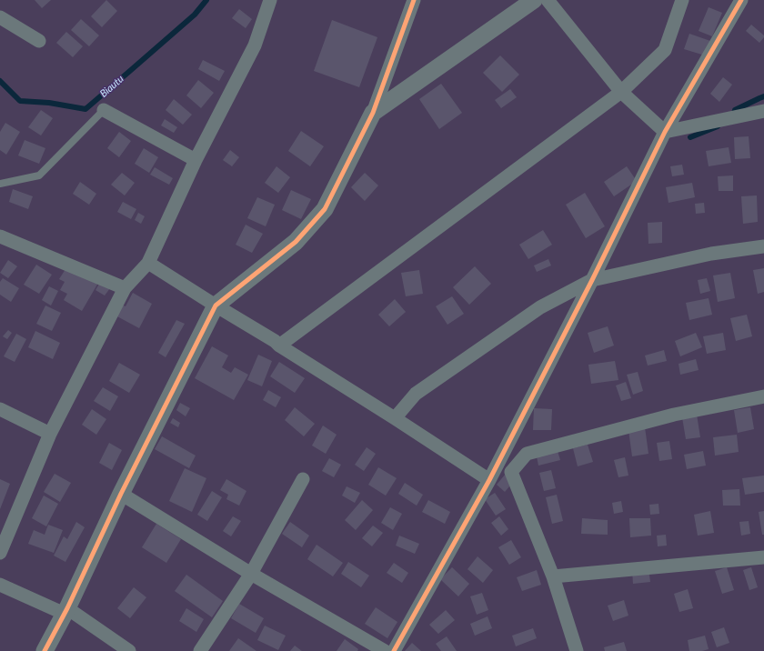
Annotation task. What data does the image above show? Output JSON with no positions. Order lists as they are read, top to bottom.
{
  "water": ["Biautu"]
}
